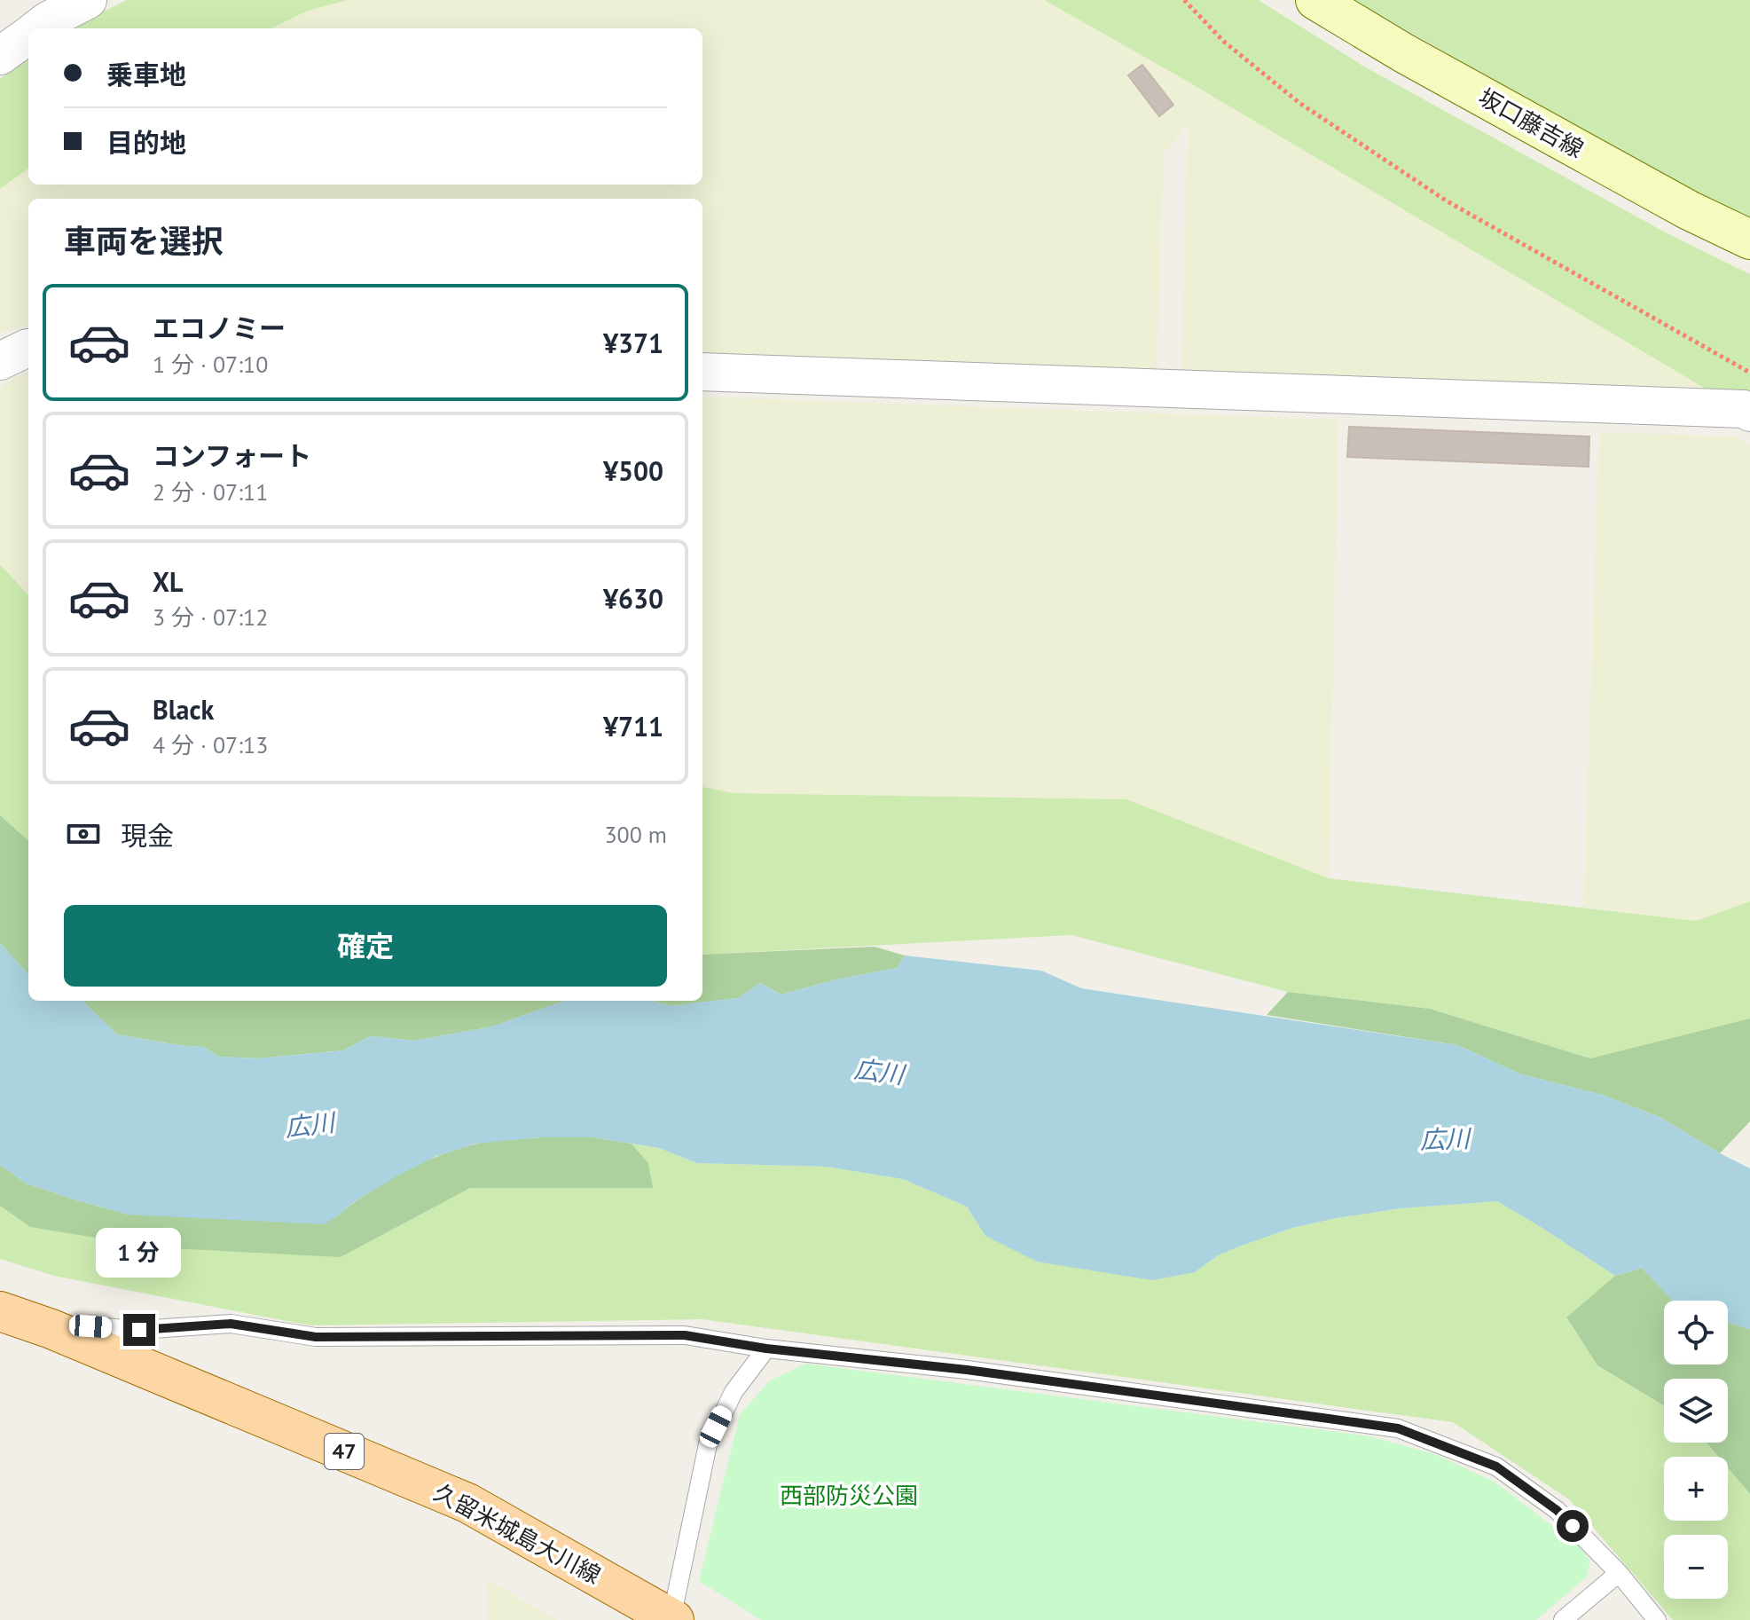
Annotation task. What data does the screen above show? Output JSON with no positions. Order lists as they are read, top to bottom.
{
  "streets": {
    "main road": ["坂口藤吉線", "47", "久留米城島大川線"]
  },
  "water": ["広川"],
  "parks": ["西部防災公園"],
  "page": {
    "banner": ["乗車地", "目的地"],
    "heading": "車両を選択",
    "list": [
      {
        "name": "エコノミー",
        "note": "1 分 · 07:10",
        "value": "¥371"
      },
      {
        "name": "コンフォート",
        "note": "2 分 · 07:11",
        "value": "¥500"
      },
      {
        "name": "XL",
        "note": "3 分 · 07:12",
        "value": "¥630"
      },
      {
        "name": "Black",
        "note": "4 分 · 07:13",
        "value": "¥711"
      }
    ],
    "pay": ["現金", "300 m"],
    "buttons": "確定",
    "bubble": "1 分",
    "map_buttons": ["+", "−"]
  }
}
